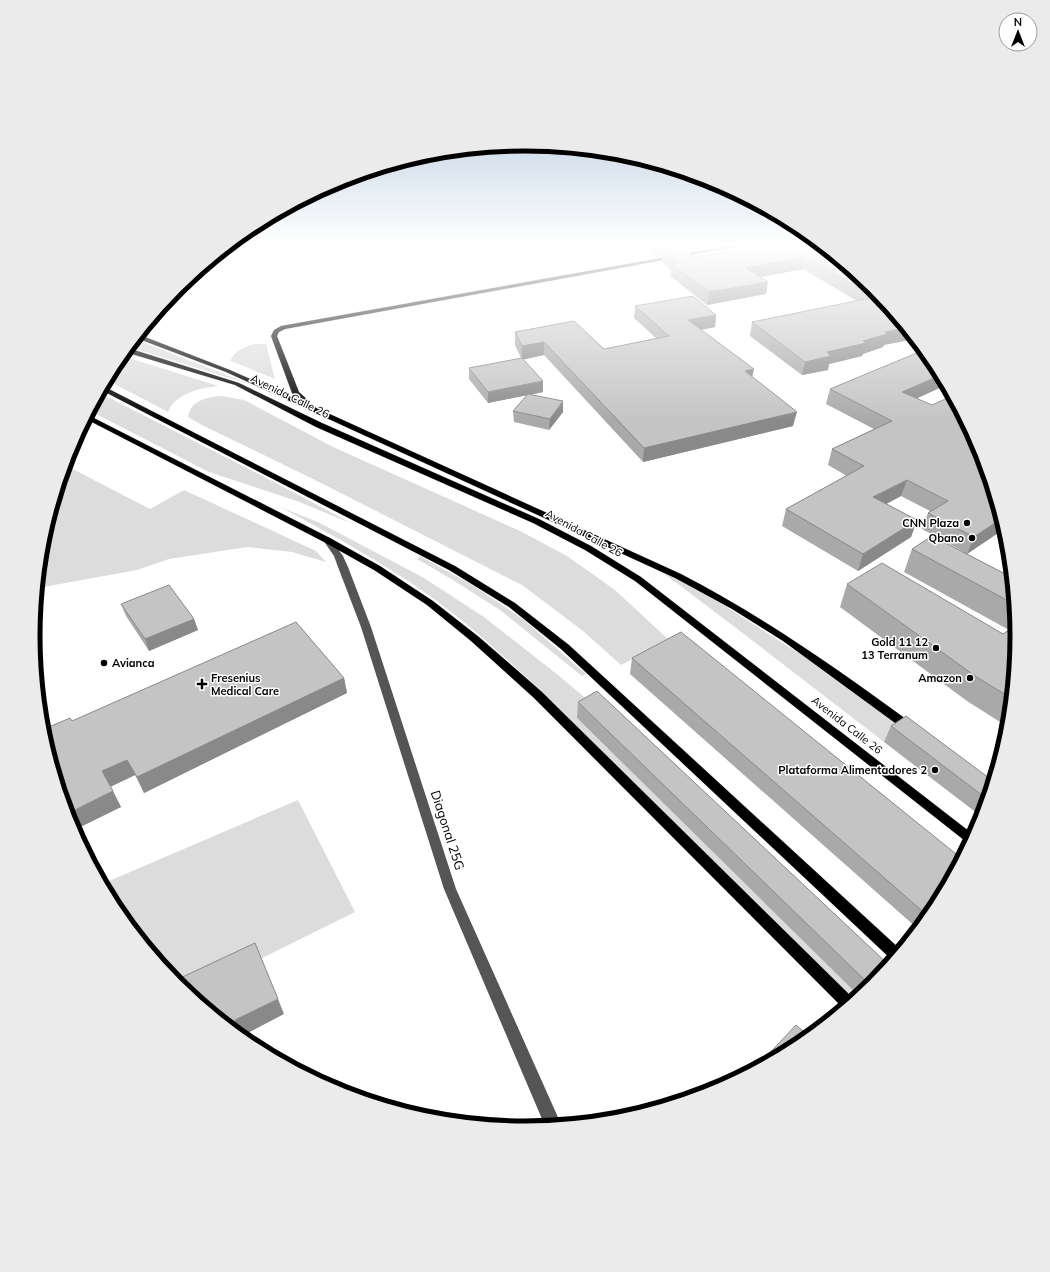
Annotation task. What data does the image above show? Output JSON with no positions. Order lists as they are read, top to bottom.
{
  "streets": {
    "main road": ["Avenida Calle 26"],
    "street": ["Diagonal 25G"]
  },
  "places": {
    "other": [
      "CNN Plaza",
      "Qbano",
      "Gold 11 12 13 Terranum",
      "Avianca",
      "Amazon",
      "Plataforma Alimentadores 2"
    ],
    "health": ["Fresenius Medical Care"]
  },
  "north": "top"
}
